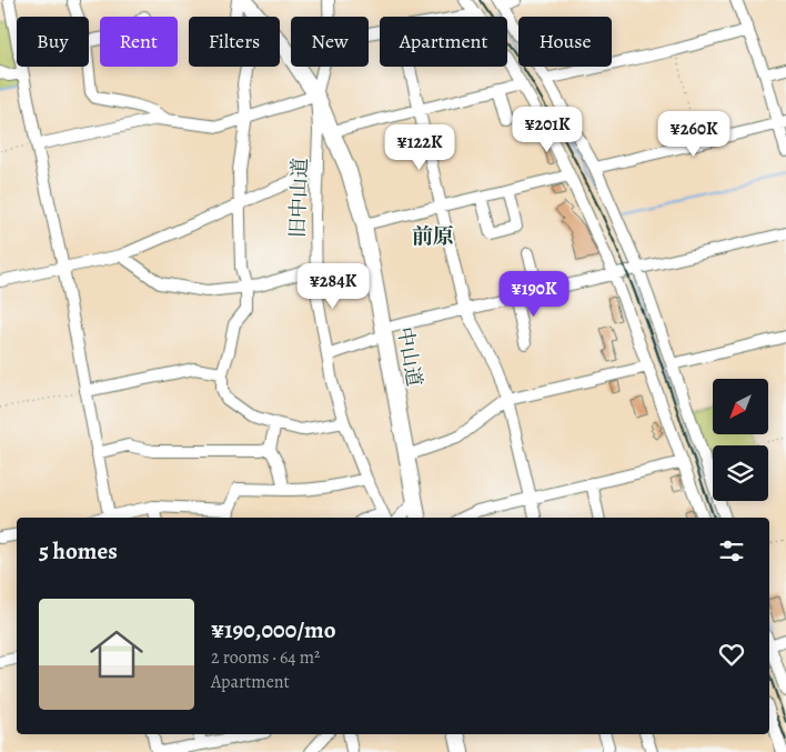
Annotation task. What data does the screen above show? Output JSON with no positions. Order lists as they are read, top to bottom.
{
  "streets": {
    "highway": ["中山道"],
    "street": ["旧中山道"]
  },
  "crossings": [
    ["旧中山道", "中山道"]
  ],
  "districts": ["前原"],
  "north": "bottom left",
  "page": {
    "chip": [
      "Buy",
      "Rent",
      "Filters",
      "New",
      "Apartment",
      "House"
    ],
    "price": [
      "¥201K",
      "¥260K",
      "¥122K",
      "¥284K",
      "¥190K"
    ],
    "heading": "5 homes",
    "list": [
      {
        "name": "¥190,000/mo",
        "note": "2 rooms · 64 m² · Apartment"
      }
    ]
  }
}
